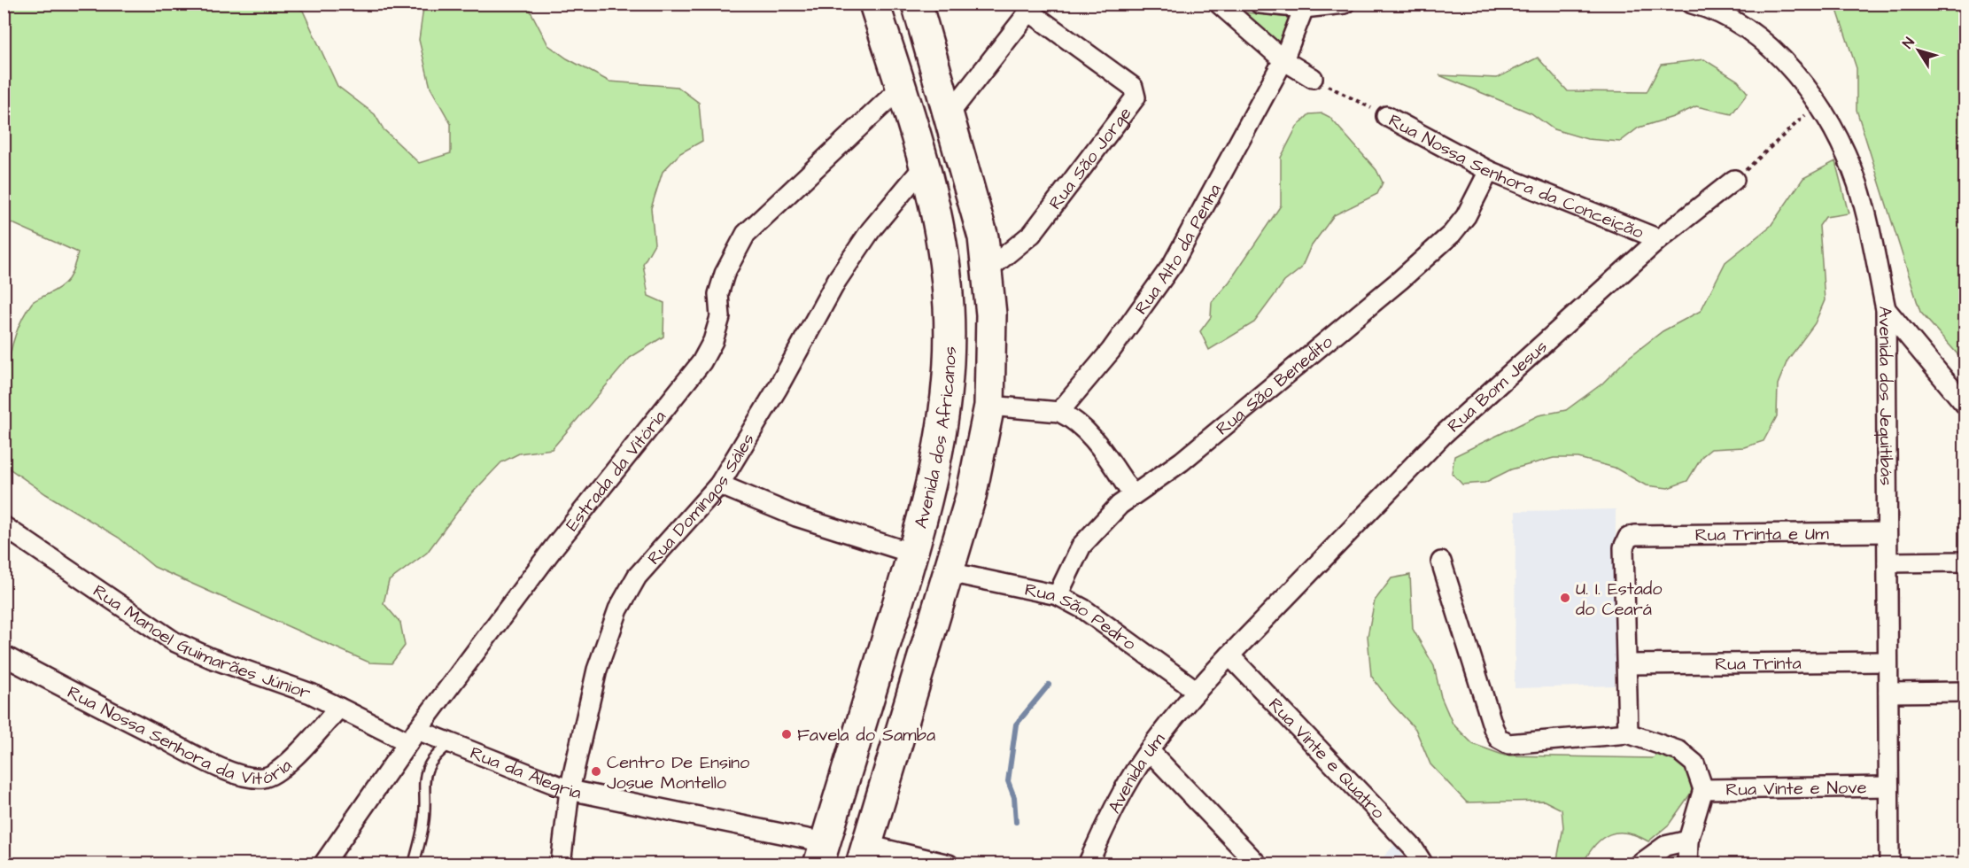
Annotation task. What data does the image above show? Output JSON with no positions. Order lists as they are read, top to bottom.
{
  "streets": {
    "main road": ["Avenida dos Africanos"],
    "street": [
      "Rua São Jorge",
      "Rua Nossa Senhora da Conceição",
      "Rua Alto da Penha",
      "Rua São Benedito",
      "Rua Bom Jesus",
      "Avenida dos Jequitibás",
      "Estrada da Vitória",
      "Rua Domingos Sáles",
      "Rua Trinta e Um",
      "Rua São Pedro",
      "Rua Manoel Guimarães Júnior",
      "Rua Trinta",
      "Rua Nossa Senhora da Vitória",
      "Rua Vinte e Quatro",
      "Rua da Alegria",
      "Avenida Um",
      "Rua Vinte e Nove"
    ]
  },
  "crossings": [
    ["Rua Nossa Senhora da Conceição", "Rua São Benedito"],
    ["Rua Nossa Senhora da Conceição", "Rua Bom Jesus"],
    ["Rua São Benedito", "Rua São Pedro"],
    ["Rua Bom Jesus", "Rua São Pedro"],
    ["Rua Bom Jesus", "Rua Vinte e Quatro"],
    ["Rua Bom Jesus", "Avenida Um"],
    ["Avenida dos Jequitibás", "Rua Trinta e Um"],
    ["Avenida dos Jequitibás", "Rua Trinta"],
    ["Avenida dos Jequitibás", "Rua Vinte e Nove"],
    ["Avenida dos Africanos", "Estrada da Vitória"],
    ["Avenida dos Africanos", "Rua Domingos Sáles"],
    ["Avenida dos Africanos", "Rua da Alegria"],
    ["Estrada da Vitória", "Rua Manoel Guimarães Júnior"],
    ["Estrada da Vitória", "Rua da Alegria"],
    ["Rua Domingos Sáles", "Rua da Alegria"],
    ["Rua Trinta e Um", "Rua Trinta"],
    ["Rua São Pedro", "Avenida Um"],
    ["Rua Manoel Guimarães Júnior", "Rua Nossa Senhora da Vitória"],
    ["Rua Manoel Guimarães Júnior", "Rua da Alegria"]
  ],
  "places": ["U. I. Estado do Ceará", "Favela do Samba", "Centro De Ensino Josue Montello"],
  "north": "top left"
}
